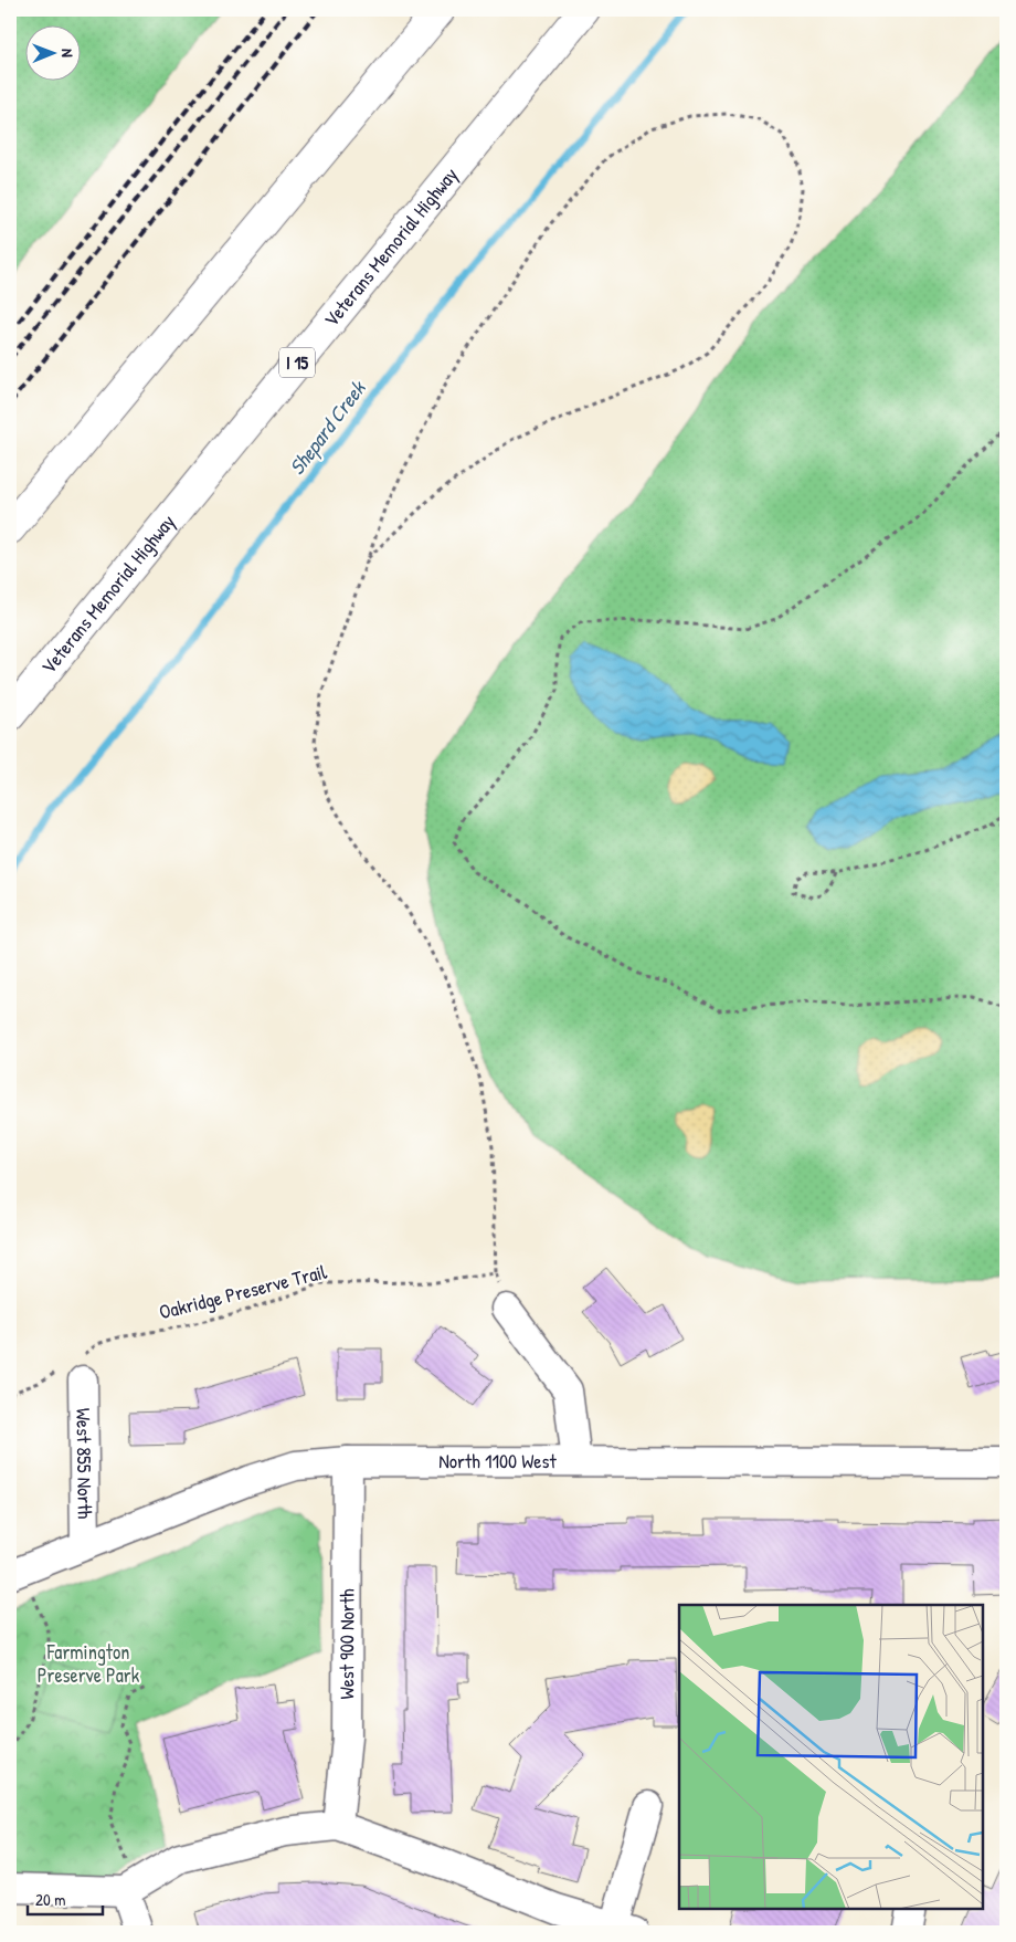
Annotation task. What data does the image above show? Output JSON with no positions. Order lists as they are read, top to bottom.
{
  "streets": {
    "highway": ["Veterans Memorial Highway", "I 15"],
    "street": ["North 1100 West", "West 855 North", "West 900 North"],
    "path": ["Oakridge Preserve Trail"]
  },
  "crossings": [
    ["Oakridge Preserve Trail", "West 855 North"],
    ["North 1100 West", "West 855 North"],
    ["North 1100 West", "West 900 North"]
  ],
  "water": ["Shepard Creek"],
  "parks": ["Farmington Preserve Park"],
  "scale_bar": "20 m",
  "north": "right"
}
